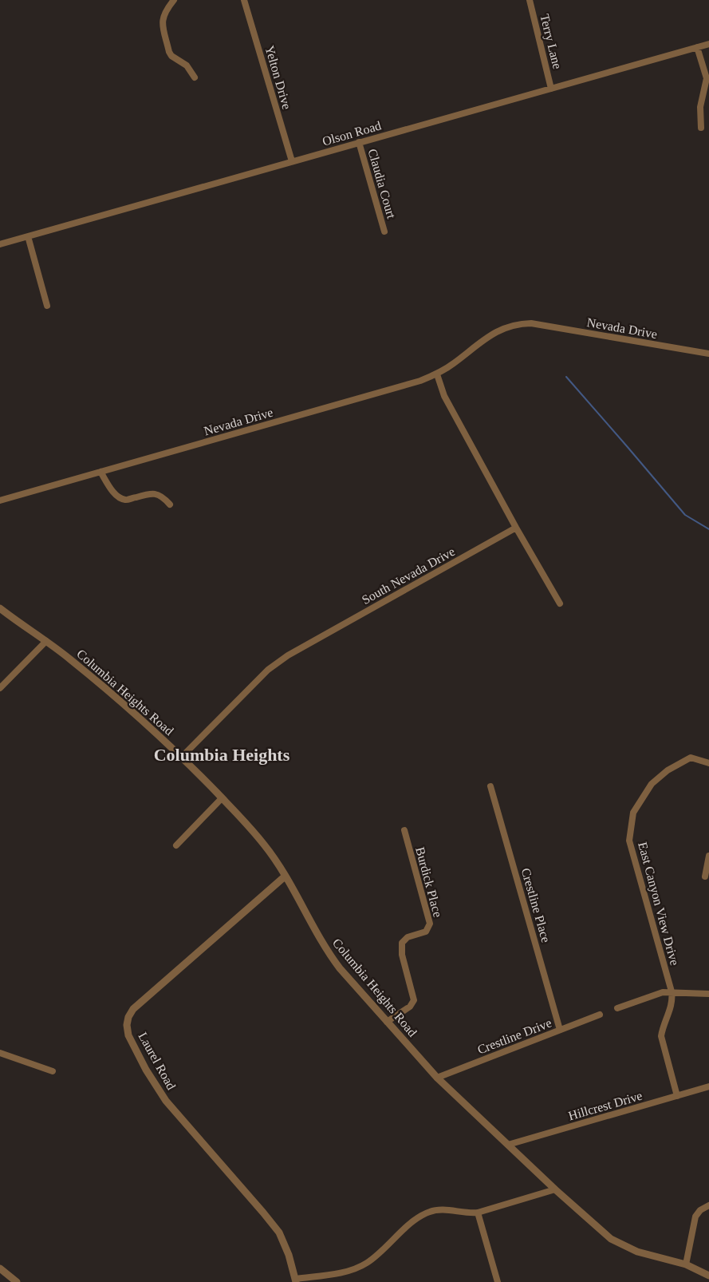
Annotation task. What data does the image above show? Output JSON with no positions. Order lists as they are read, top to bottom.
{
  "streets": {
    "street": [
      "Terry Lane",
      "Yelton Drive",
      "Olson Road",
      "Claudia Court",
      "Nevada Drive",
      "South Nevada Drive",
      "Columbia Heights Road",
      "Burdick Place",
      "East Canyon View Drive",
      "Crestline Place",
      "Crestline Drive",
      "Laurel Road",
      "Hillcrest Drive"
    ]
  },
  "crossings": [
    ["Terry Lane", "Olson Road"],
    ["Yelton Drive", "Olson Road"],
    ["Olson Road", "Claudia Court"],
    ["South Nevada Drive", "Columbia Heights Road"],
    ["Columbia Heights Road", "Burdick Place"],
    ["Columbia Heights Road", "Crestline Drive"],
    ["Columbia Heights Road", "Laurel Road"],
    ["Columbia Heights Road", "Hillcrest Drive"],
    ["East Canyon View Drive", "Hillcrest Drive"],
    ["Crestline Place", "Crestline Drive"]
  ],
  "districts": ["Columbia Heights"]
}
